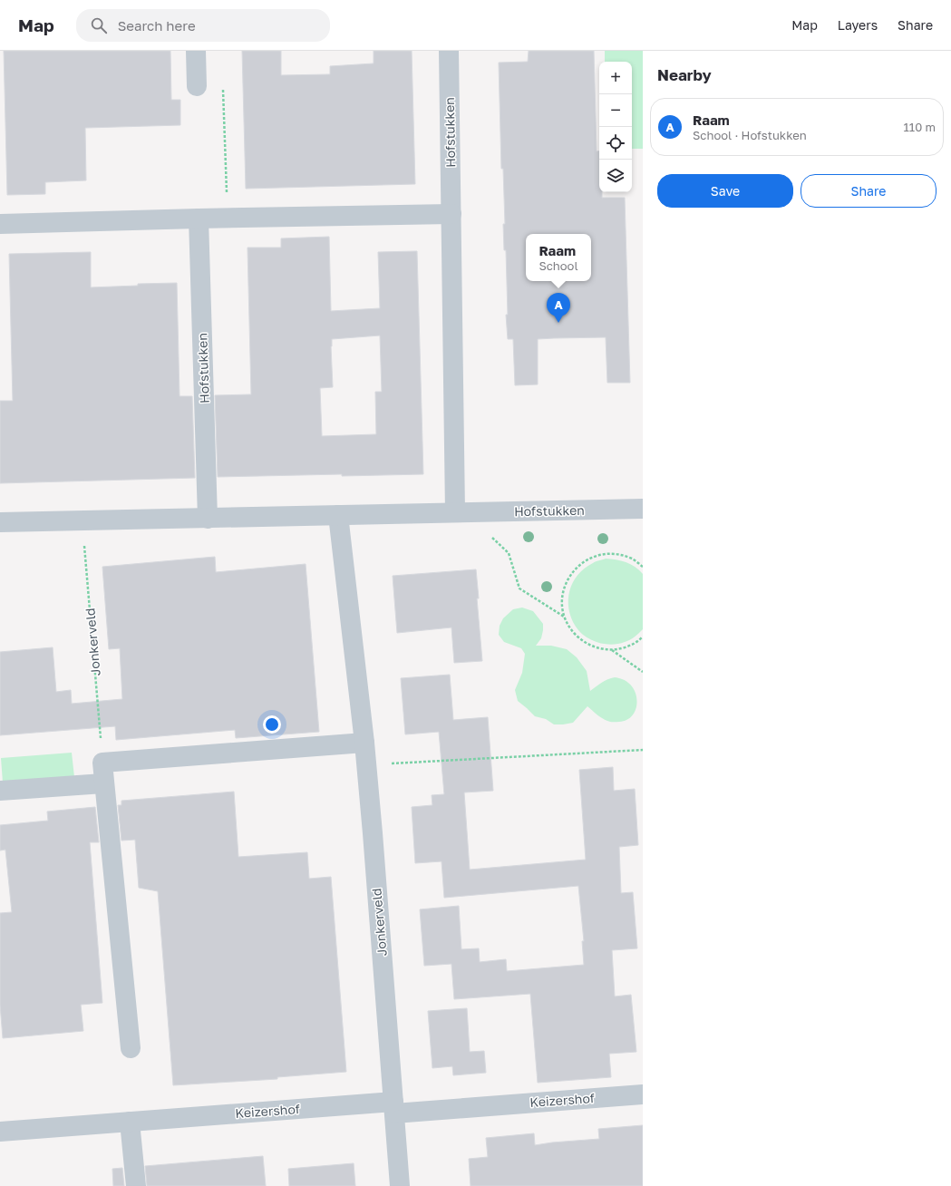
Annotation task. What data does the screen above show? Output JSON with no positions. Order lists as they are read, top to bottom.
{
  "streets": {
    "street": ["Hofstukken", "Jonkerveld", "Keizershof"]
  },
  "crossings": [
    ["Hofstukken", "Jonkerveld"],
    ["Jonkerveld", "Keizershof"]
  ],
  "page": {
    "header": "Map",
    "search": "Search here",
    "nav": ["Map", "Layers", "Share"],
    "heading": "Nearby",
    "map_buttons": ["+", "−"],
    "list": [
      {
        "mark": "A",
        "name": "Raam",
        "note": "School · Hofstukken",
        "value": "110 m"
      }
    ],
    "buttons": ["Save", "Share"],
    "popup": ["Raam", "School"],
    "pins": "A"
  }
}
